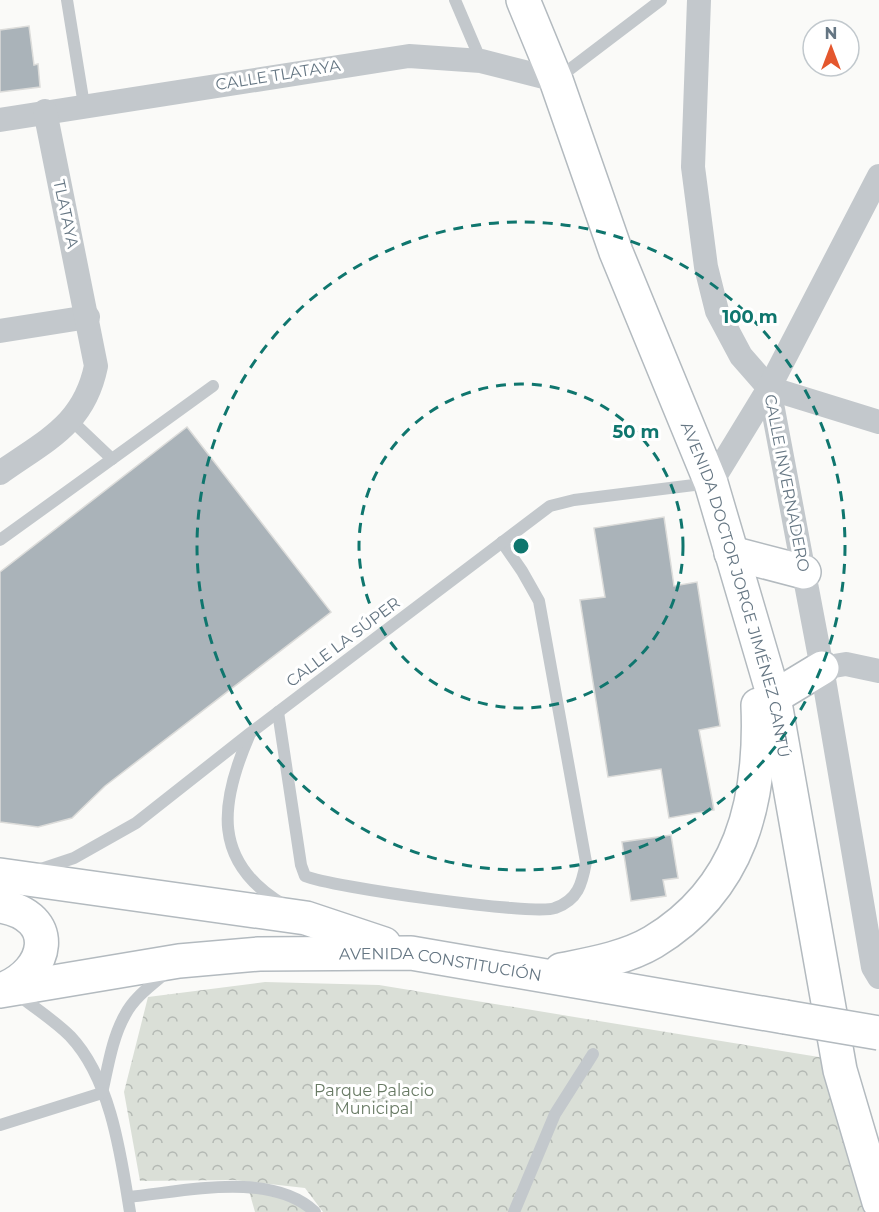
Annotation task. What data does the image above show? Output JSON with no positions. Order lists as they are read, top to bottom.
{
  "streets": {
    "main road": ["AVENIDA DOCTOR JORGE JIMÉNEZ CANTÚ", "AVENIDA CONSTITUCIÓN"],
    "street": ["CALLE TLATAYA", "TLATAYA", "CALLE INVERNADERO"],
    "lane": ["CALLE LA SÚPER"]
  },
  "crossings": [
    ["CALLE TLATAYA", "TLATAYA"],
    ["CALLE TLATAYA", "AVENIDA DOCTOR JORGE JIMÉNEZ CANTÚ"],
    ["AVENIDA DOCTOR JORGE JIMÉNEZ CANTÚ", "CALLE LA SÚPER"]
  ],
  "parks": ["Parque Palacio Municipal"],
  "north": "top",
  "rings": ["100 m", "50 m"]
}
